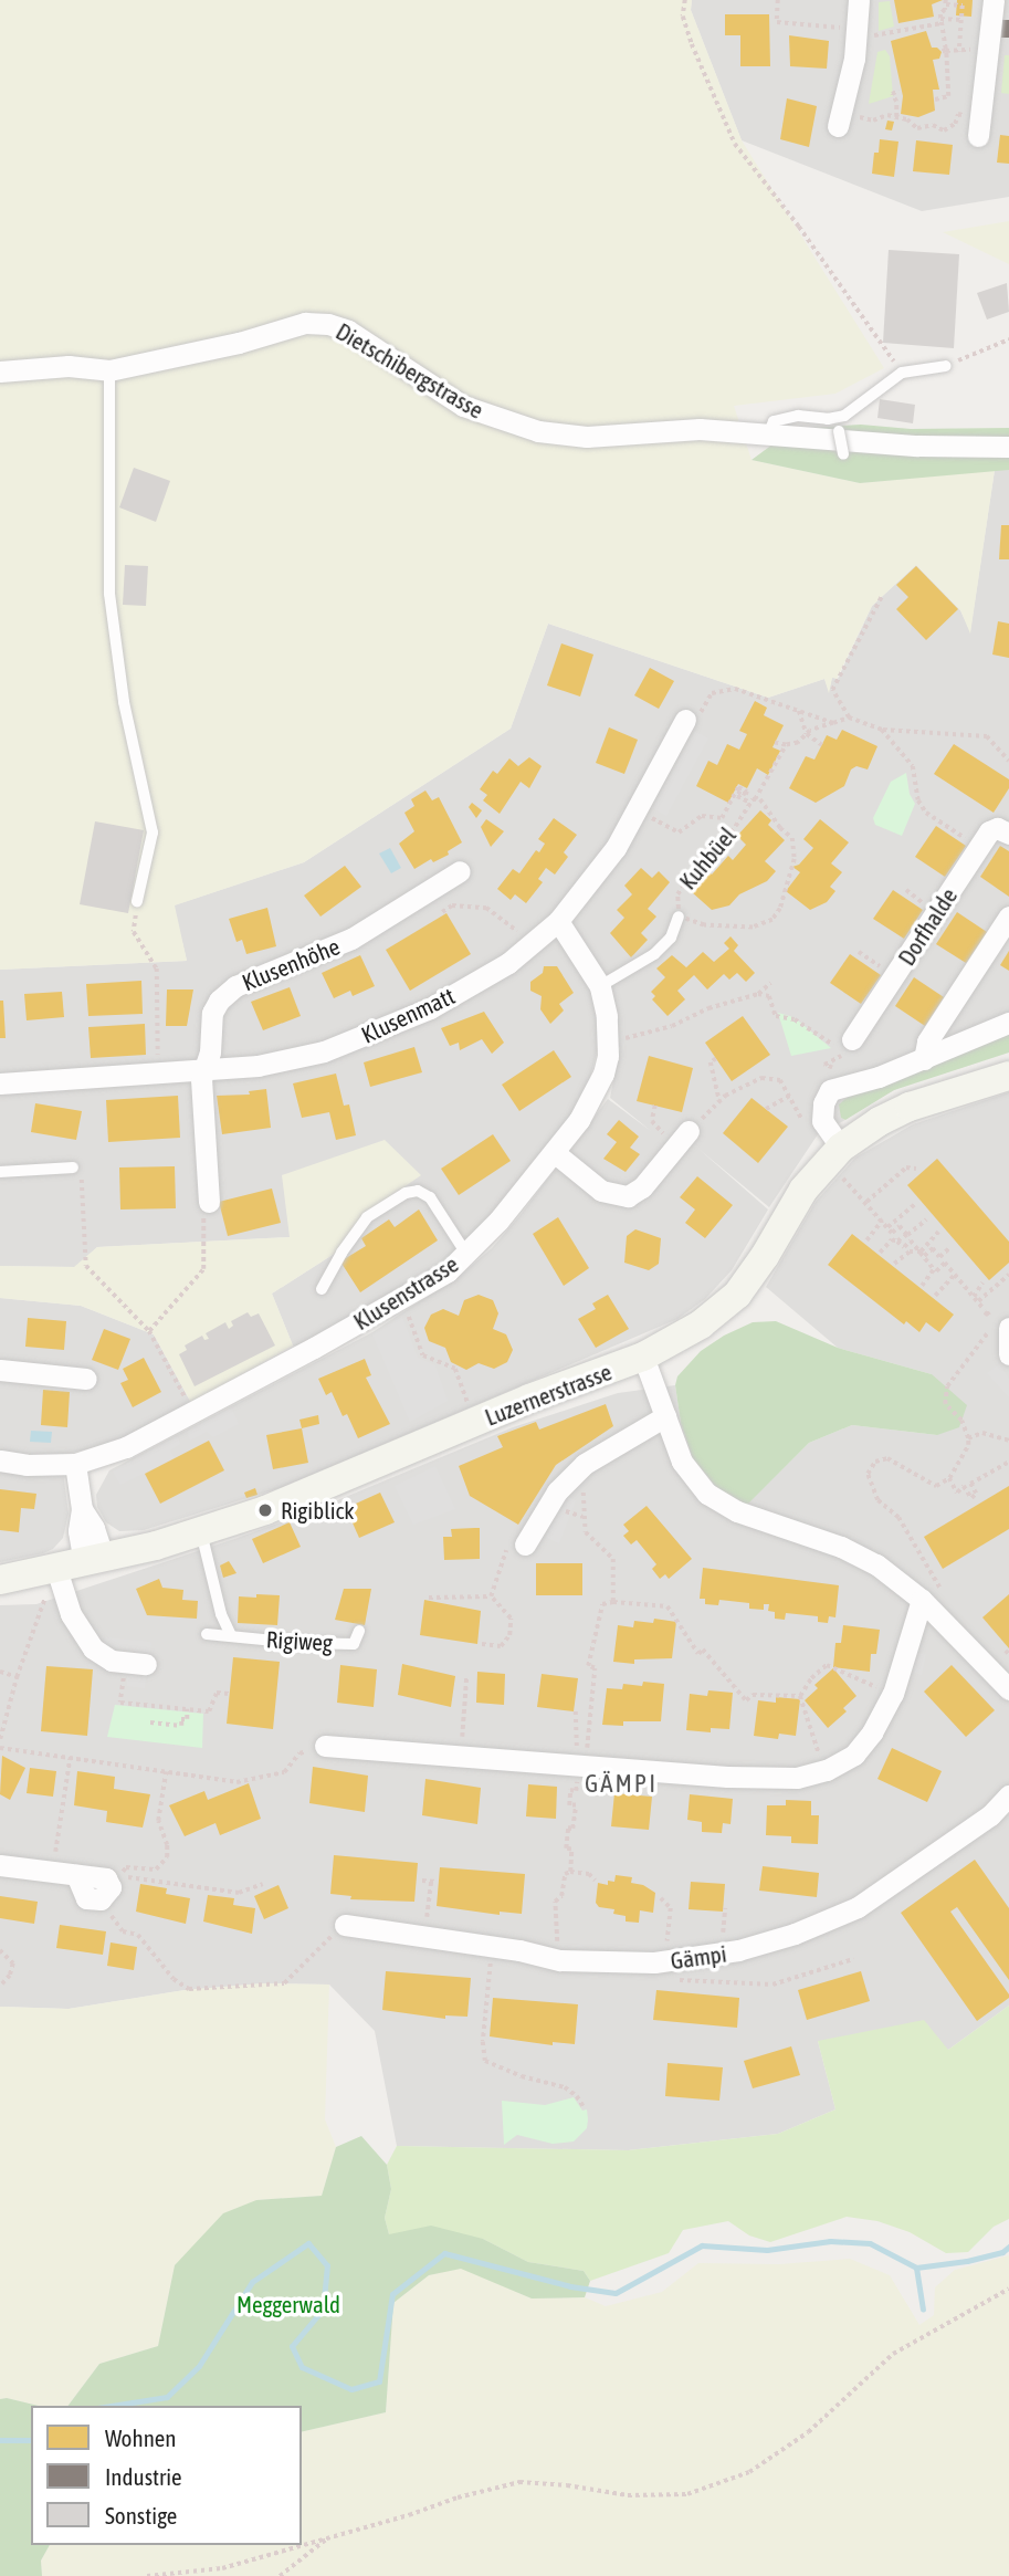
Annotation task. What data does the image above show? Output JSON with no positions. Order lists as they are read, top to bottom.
{
  "streets": {
    "main road": ["Luzernerstrasse"],
    "street": [
      "Dietschibergstrasse",
      "Dorfhalde",
      "Klusenhöhe",
      "Klusenmatt",
      "Klusenstrasse",
      "Gämpi"
    ],
    "lane": ["Kuhbüel", "Rigiweg"]
  },
  "crossings": [
    ["Kuhbüel", "Klusenstrasse"],
    ["Klusenhöhe", "Klusenmatt"],
    ["Klusenmatt", "Klusenstrasse"]
  ],
  "districts": ["GÄMPI"],
  "parks": ["Meggerwald"],
  "places": ["Rigiblick"],
  "legend": ["Wohnen", "Industrie", "Sonstige"]
}
